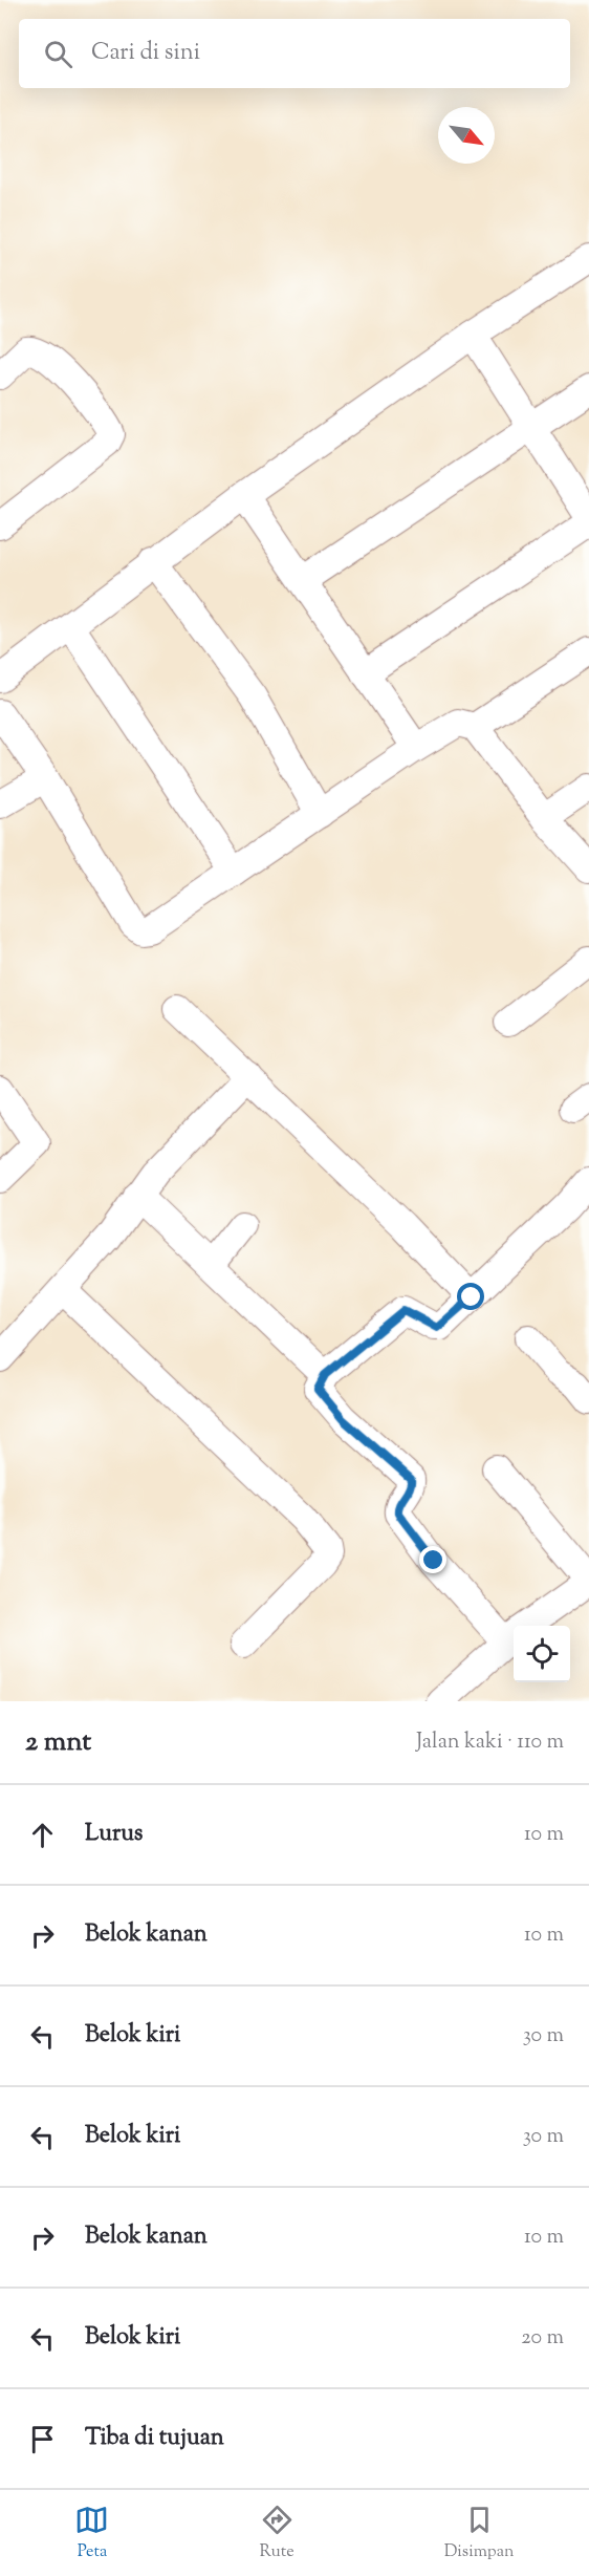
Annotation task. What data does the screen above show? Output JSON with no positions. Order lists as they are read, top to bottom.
{
  "north": "bottom right",
  "page": {
    "search": "Cari di sini",
    "heading": ["2 mnt", "Jalan kaki · 110 m"],
    "list": [
      ["Lurus", "10 m"],
      ["Belok kanan", "10 m"],
      ["Belok kiri", "30 m"],
      ["Belok kiri", "30 m"],
      ["Belok kanan", "10 m"],
      ["Belok kiri", "20 m"],
      "Tiba di tujuan"
    ],
    "nav": ["Peta", "Rute", "Disimpan"]
  }
}
